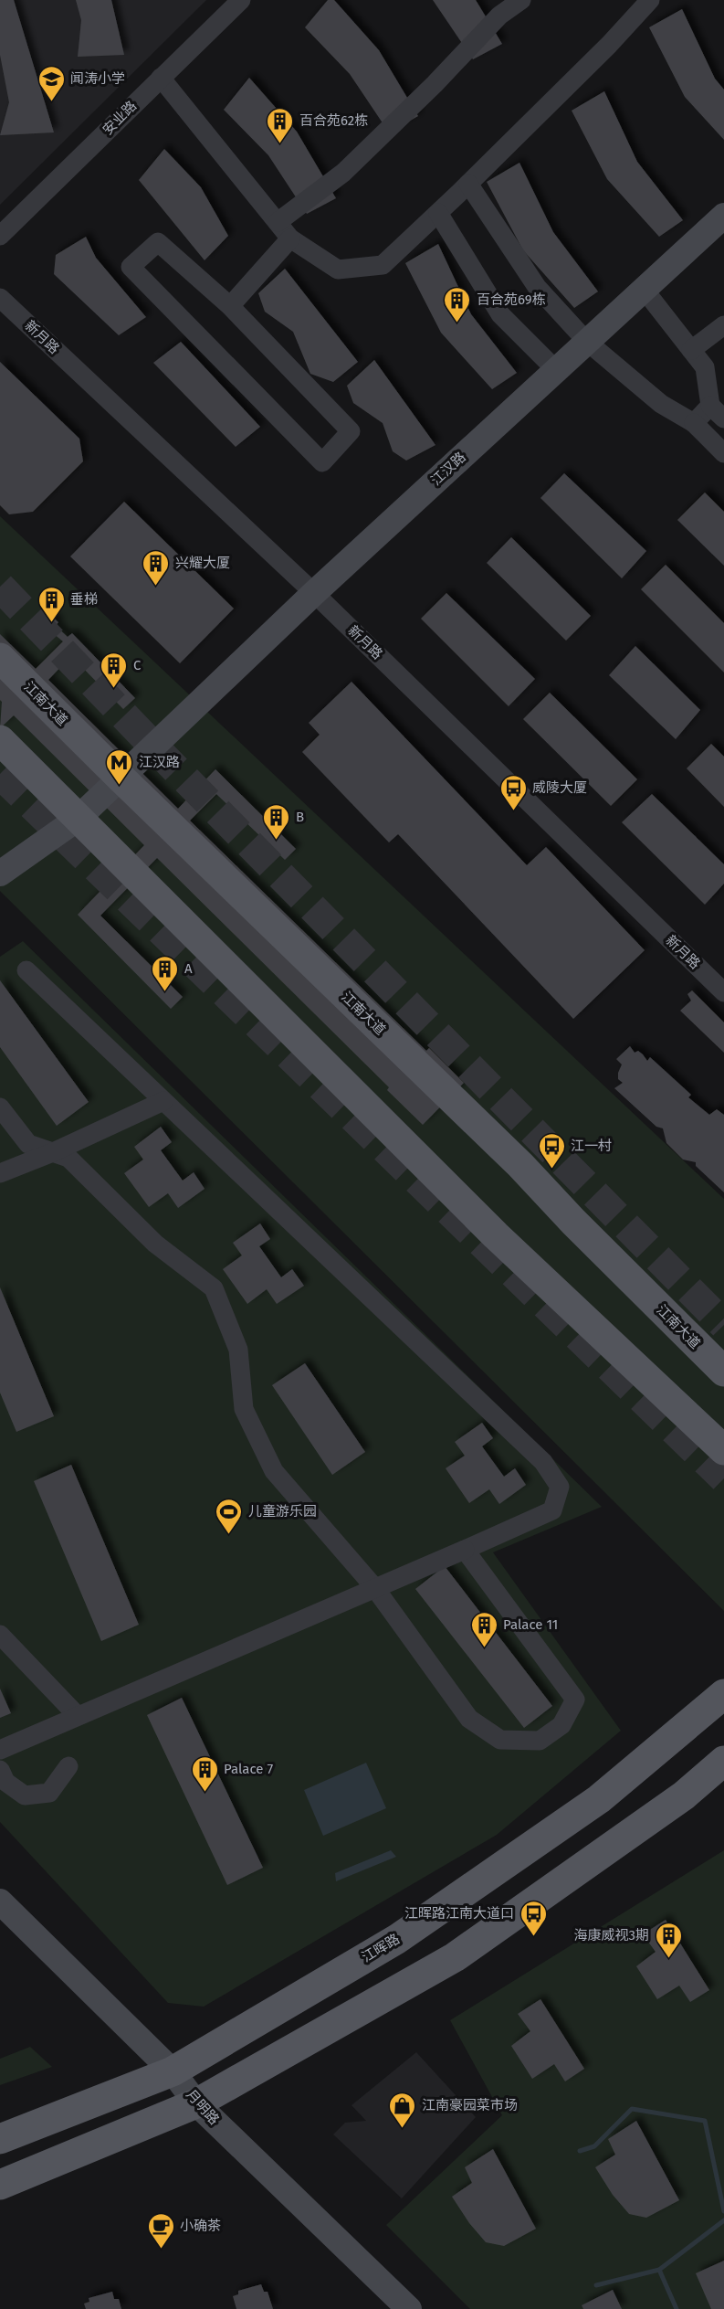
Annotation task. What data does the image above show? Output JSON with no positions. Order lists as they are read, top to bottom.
{
  "streets": {
    "main road": ["江南大道", "江晖路"],
    "street": [
      "安业路",
      "新月路",
      "江汉路",
      "月明路"
    ]
  },
  "crossings": [
    ["新月路", "江汉路"],
    ["江汉路", "江南大道"],
    ["江晖路", "月明路"]
  ],
  "places": {
    "school or university": ["闻涛小学"],
    "building": [
      "百合苑62栋",
      "百合苑69栋",
      "兴耀大厦",
      "垂梯",
      "C",
      "B",
      "A",
      "Palace 11",
      "Palace 7",
      "海康威视3期"
    ],
    "metro station": ["江汉路"],
    "bus stop": ["威陵大厦", "江一村", "江晖路江南大道口"],
    "sports": ["儿童游乐园"],
    "shop": ["江南豪园菜市场"],
    "cafe": ["小确茶"]
  }
}
